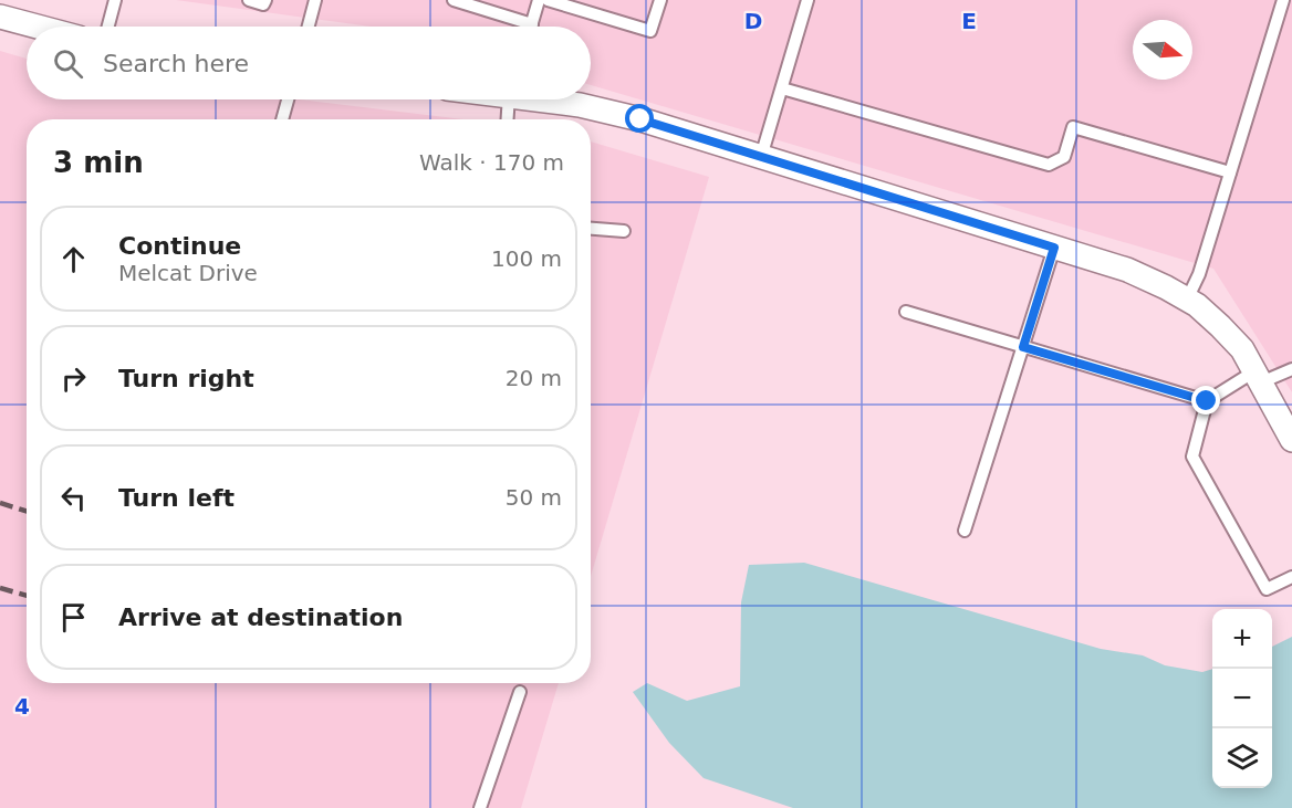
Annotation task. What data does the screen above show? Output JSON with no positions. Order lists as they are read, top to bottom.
{
  "north": "right",
  "page": {
    "search": "Search here",
    "heading": ["3 min", "Walk · 170 m"],
    "list": [
      ["Continue", "Melcat Drive", "100 m"],
      ["Turn right", "20 m"],
      ["Turn left", "50 m"],
      "Arrive at destination"
    ],
    "map_buttons": ["+", "−"]
  },
  "grid": {
    "columns": ["D", "E"],
    "rows": ["4"]
  }
}
